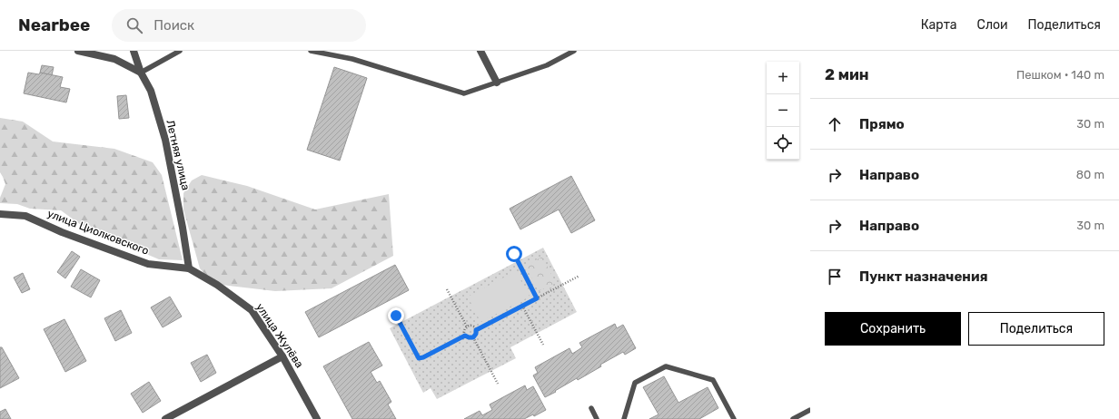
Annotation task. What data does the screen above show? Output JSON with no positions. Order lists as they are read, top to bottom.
{
  "streets": {
    "street": ["Летняя улица", "улица Циолковского", "улица Жулёва"]
  },
  "crossings": [
    ["Летняя улица", "улица Циолковского"],
    ["Летняя улица", "улица Жулёва"],
    ["улица Циолковского", "улица Жулёва"]
  ],
  "page": {
    "header": "Nearbee",
    "search": "Поиск",
    "nav": ["Карта", "Слои", "Поделиться"],
    "heading": ["2 мин", "Пешком · 140 m"],
    "map_buttons": ["+", "−"],
    "list": [
      ["Прямо", "30 m"],
      ["Направо", "80 m"],
      ["Направо", "30 m"],
      "Пункт назначения"
    ],
    "buttons": ["Сохранить", "Поделиться"]
  }
}
